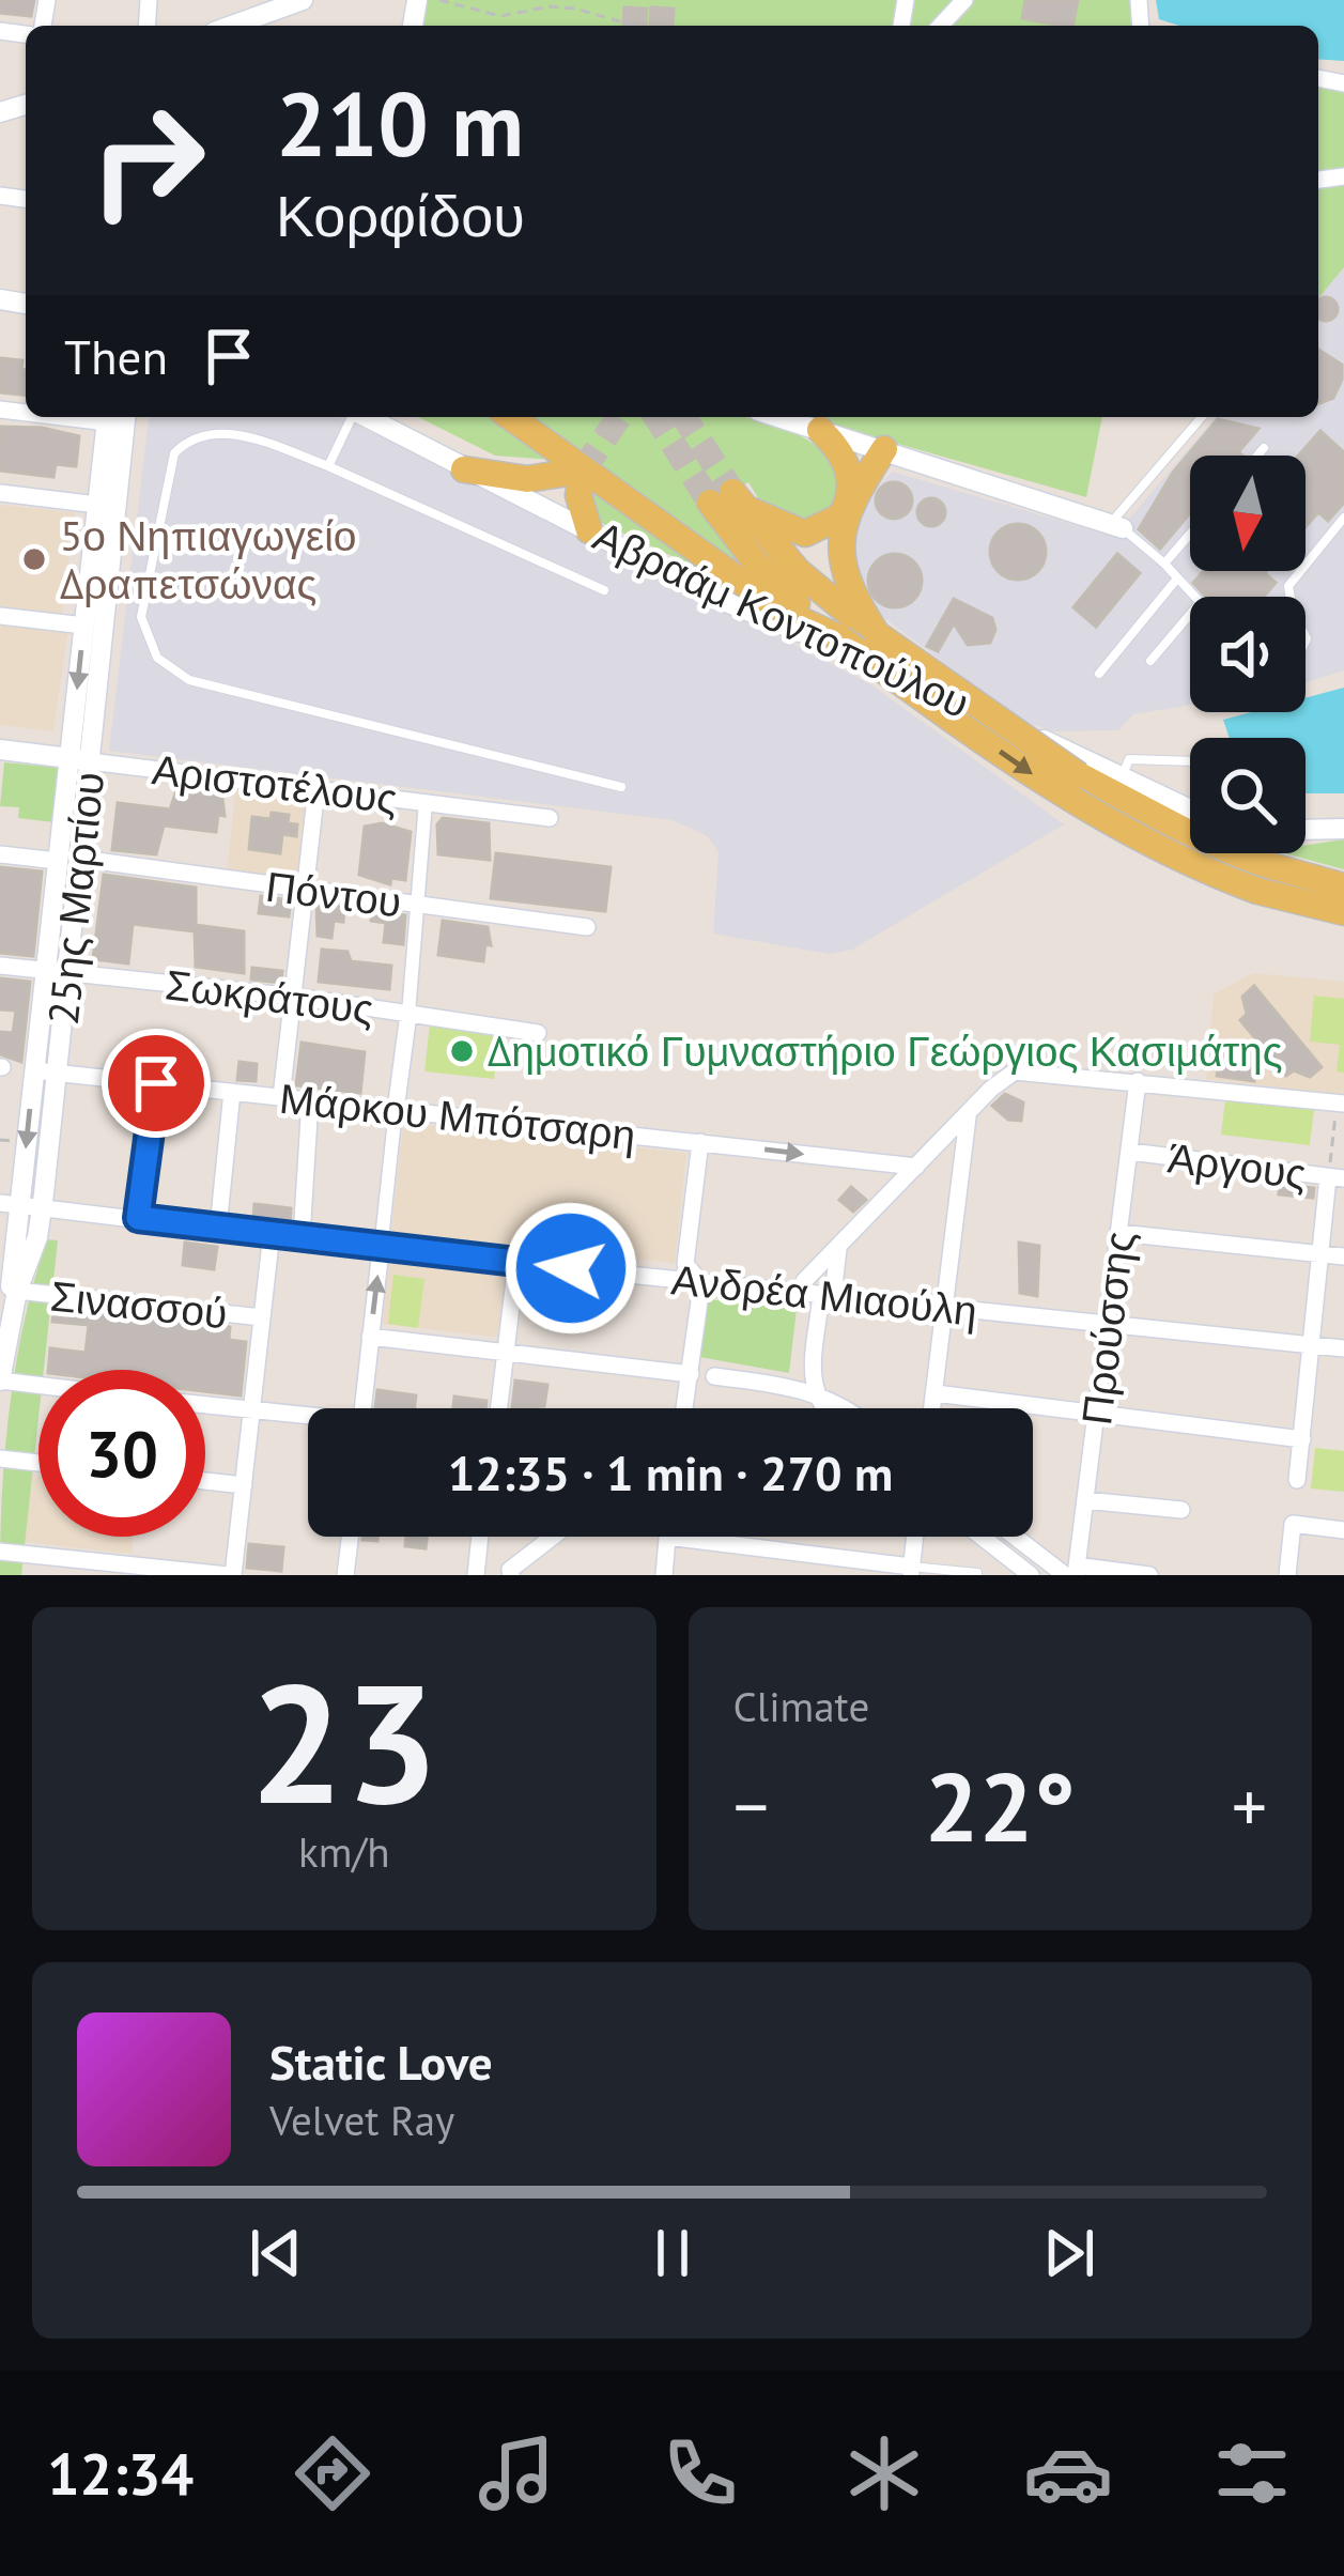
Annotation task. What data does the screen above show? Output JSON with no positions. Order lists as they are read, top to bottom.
{
  "streets": {
    "street": [
      "Αβραάμ Κοντοπούλου",
      "Αριστοτέλους",
      "Πόντου",
      "25ης Μαρτίου",
      "Σωκράτους",
      "Μάρκου Μπότσαρη",
      "Άργους",
      "Ανδρέα Μιαούλη",
      "Σινασσού",
      "Προύσσης"
    ]
  },
  "crossings": [
    ["Αριστοτέλους", "25ης Μαρτίου"],
    ["Πόντου", "25ης Μαρτίου"],
    ["25ης Μαρτίου", "Σωκράτους"],
    ["25ης Μαρτίου", "Μάρκου Μπότσαρη"],
    ["25ης Μαρτίου", "Ανδρέα Μιαούλη"],
    ["25ης Μαρτίου", "Σινασσού"],
    ["Άργους", "Προύσσης"],
    ["Ανδρέα Μιαούλη", "Προύσσης"]
  ],
  "places": ["5ο Νηπιαγωγείο Δραπετσώνας", "Δημοτικό Γυμναστήριο Γεώργιος Κασιμάτης"],
  "north": "bottom",
  "page": {
    "turn": ["210 m", "Κορφίδου"],
    "then": "Then",
    "limit": "30",
    "trip": "12:35 · 1 min · 270 m",
    "tile": [
      ["23", "km/h"],
      "Climate"
    ],
    "heat": ["−", "22°", "+"],
    "song": ["Static Love", "Velvet Ray"],
    "tabs": "12:34"
  }
}
